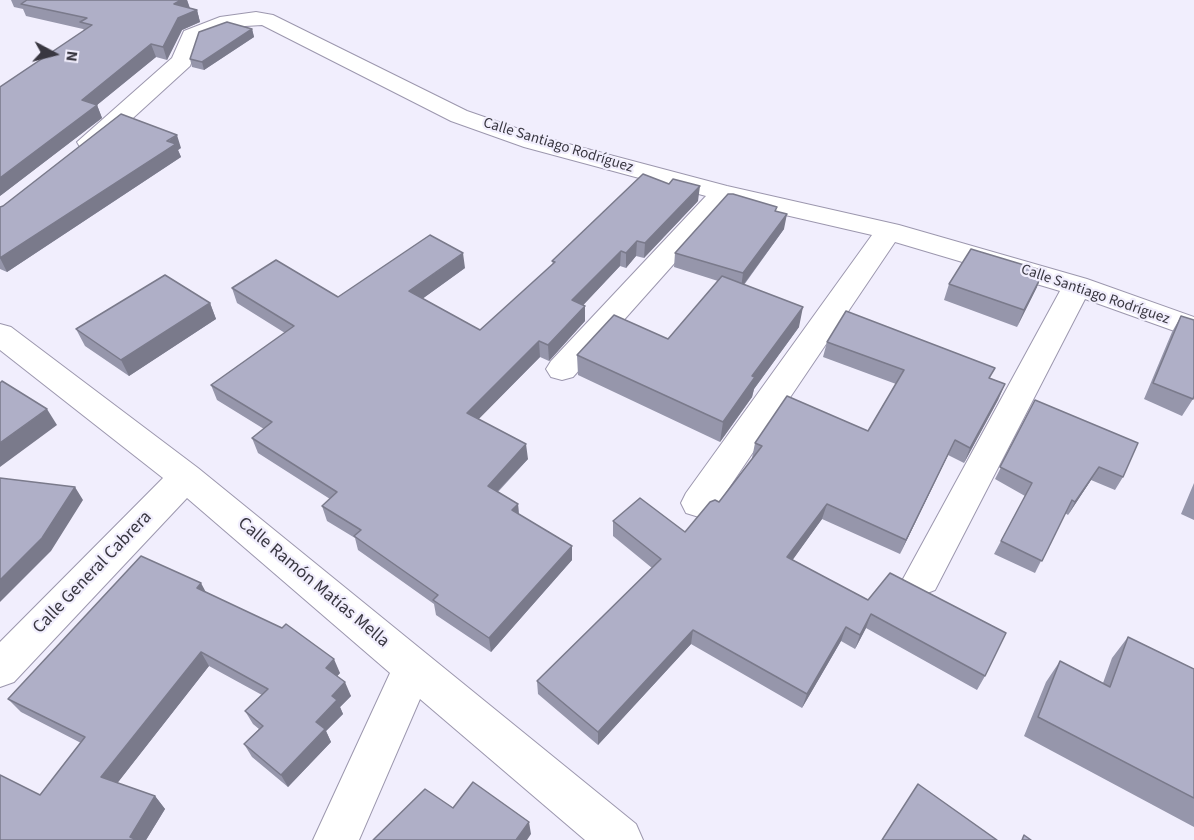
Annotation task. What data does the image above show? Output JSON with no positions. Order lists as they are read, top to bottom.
{
  "streets": {
    "street": ["Calle Santiago Rodríguez", "Calle General Cabrera", "Calle Ramón Matías Mella"]
  },
  "crossings": [
    ["Calle General Cabrera", "Calle Ramón Matías Mella"]
  ],
  "north": "right"
}
